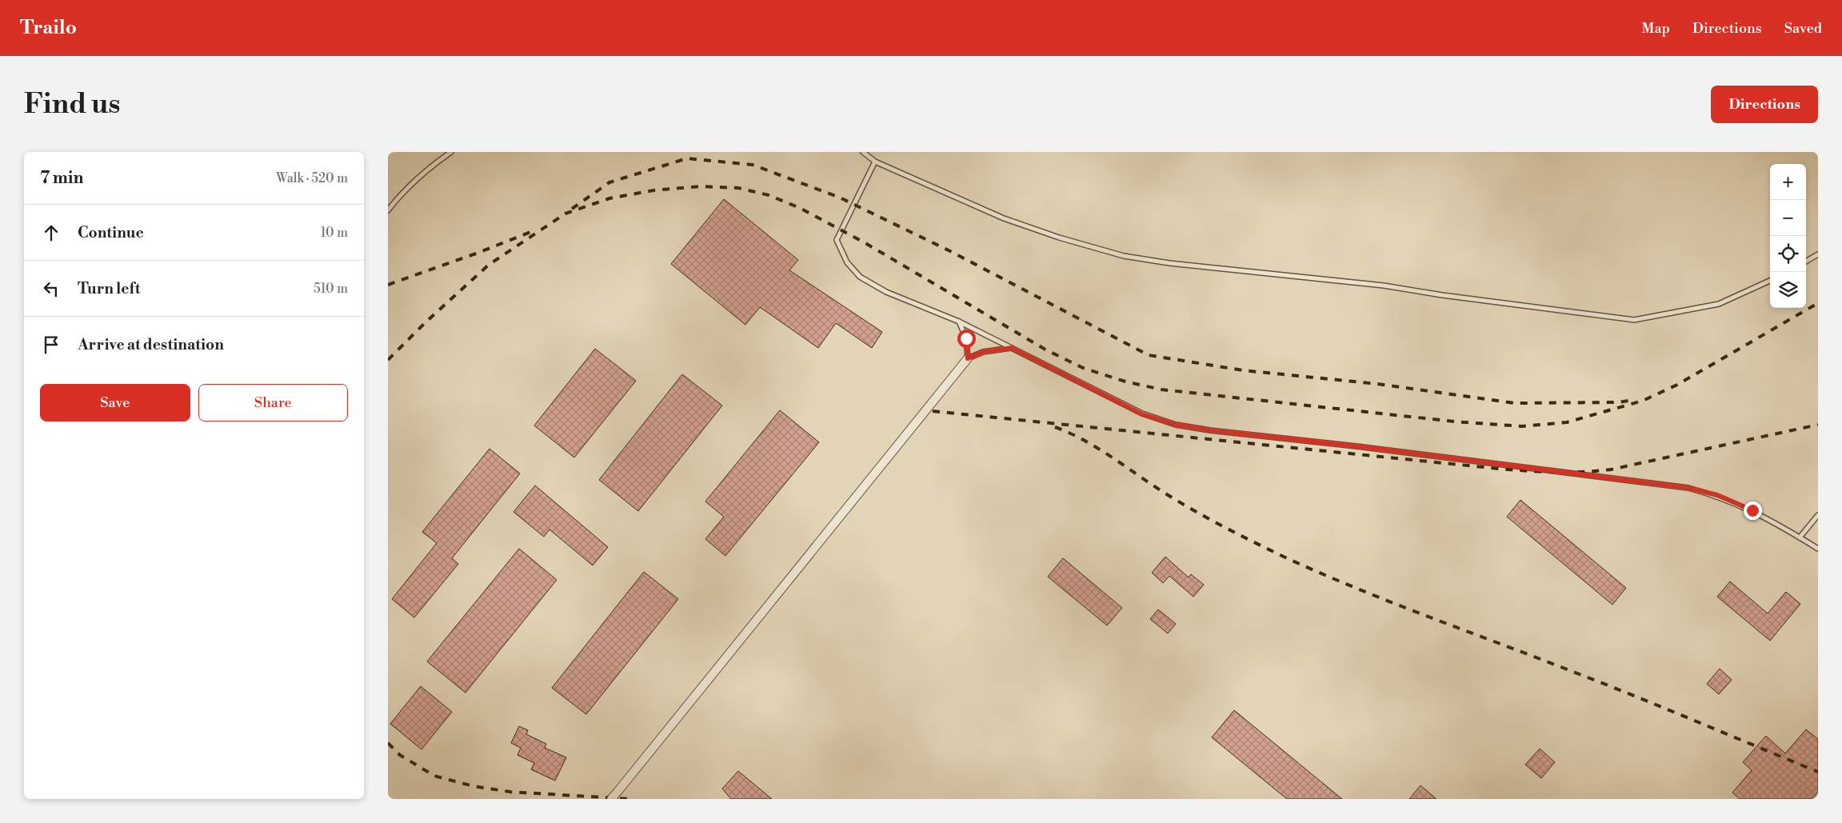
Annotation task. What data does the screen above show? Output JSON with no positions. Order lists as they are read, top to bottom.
{
  "page": {
    "header": "Trailo",
    "nav": ["Map", "Directions", "Saved"],
    "buttons": [
      "Directions",
      ["Save", "Share"]
    ],
    "title": "Find us",
    "heading": ["7 min", "Walk · 520 m"],
    "map_buttons": ["+", "−"],
    "list": [
      ["Continue", "10 m"],
      ["Turn left", "510 m"],
      "Arrive at destination"
    ]
  }
}
